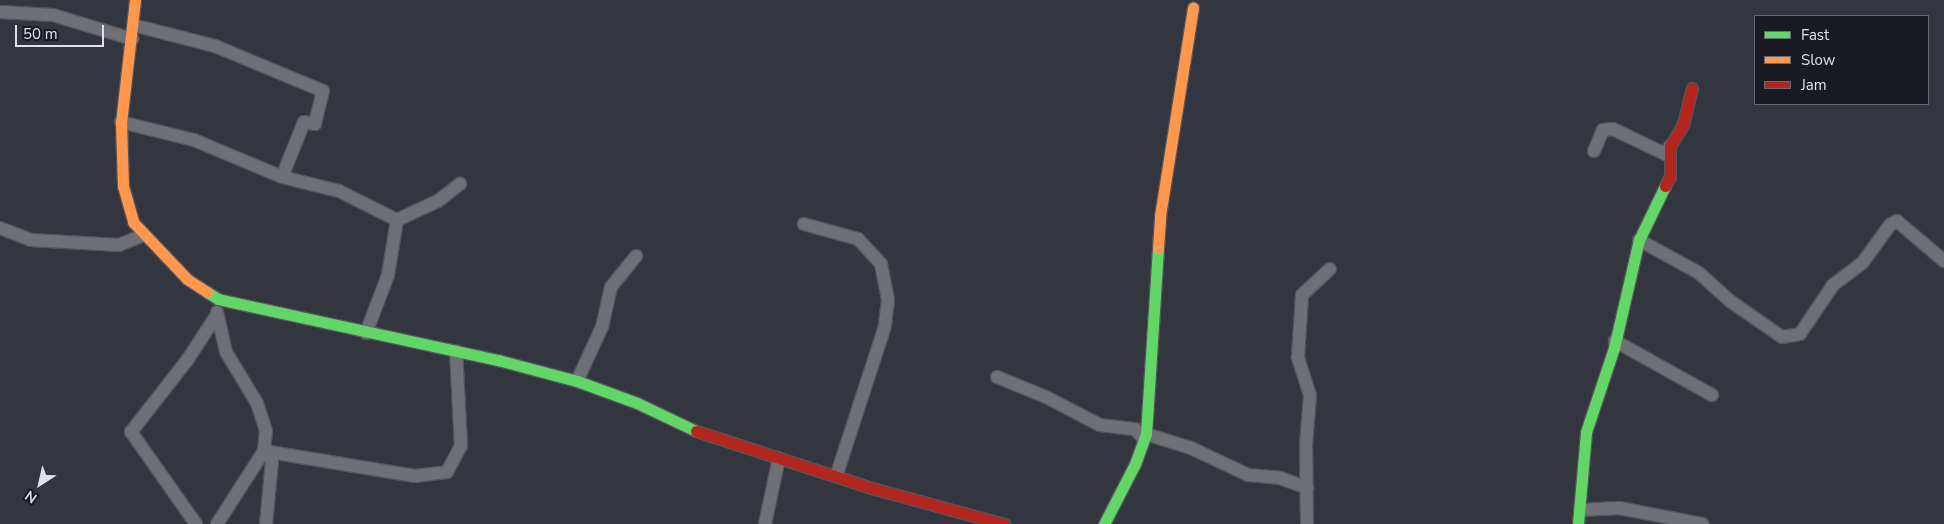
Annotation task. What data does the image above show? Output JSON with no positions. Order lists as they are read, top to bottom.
{
  "legend": ["Fast", "Slow", "Jam"],
  "scale_bar": "50 m",
  "north": "bottom left"
}
